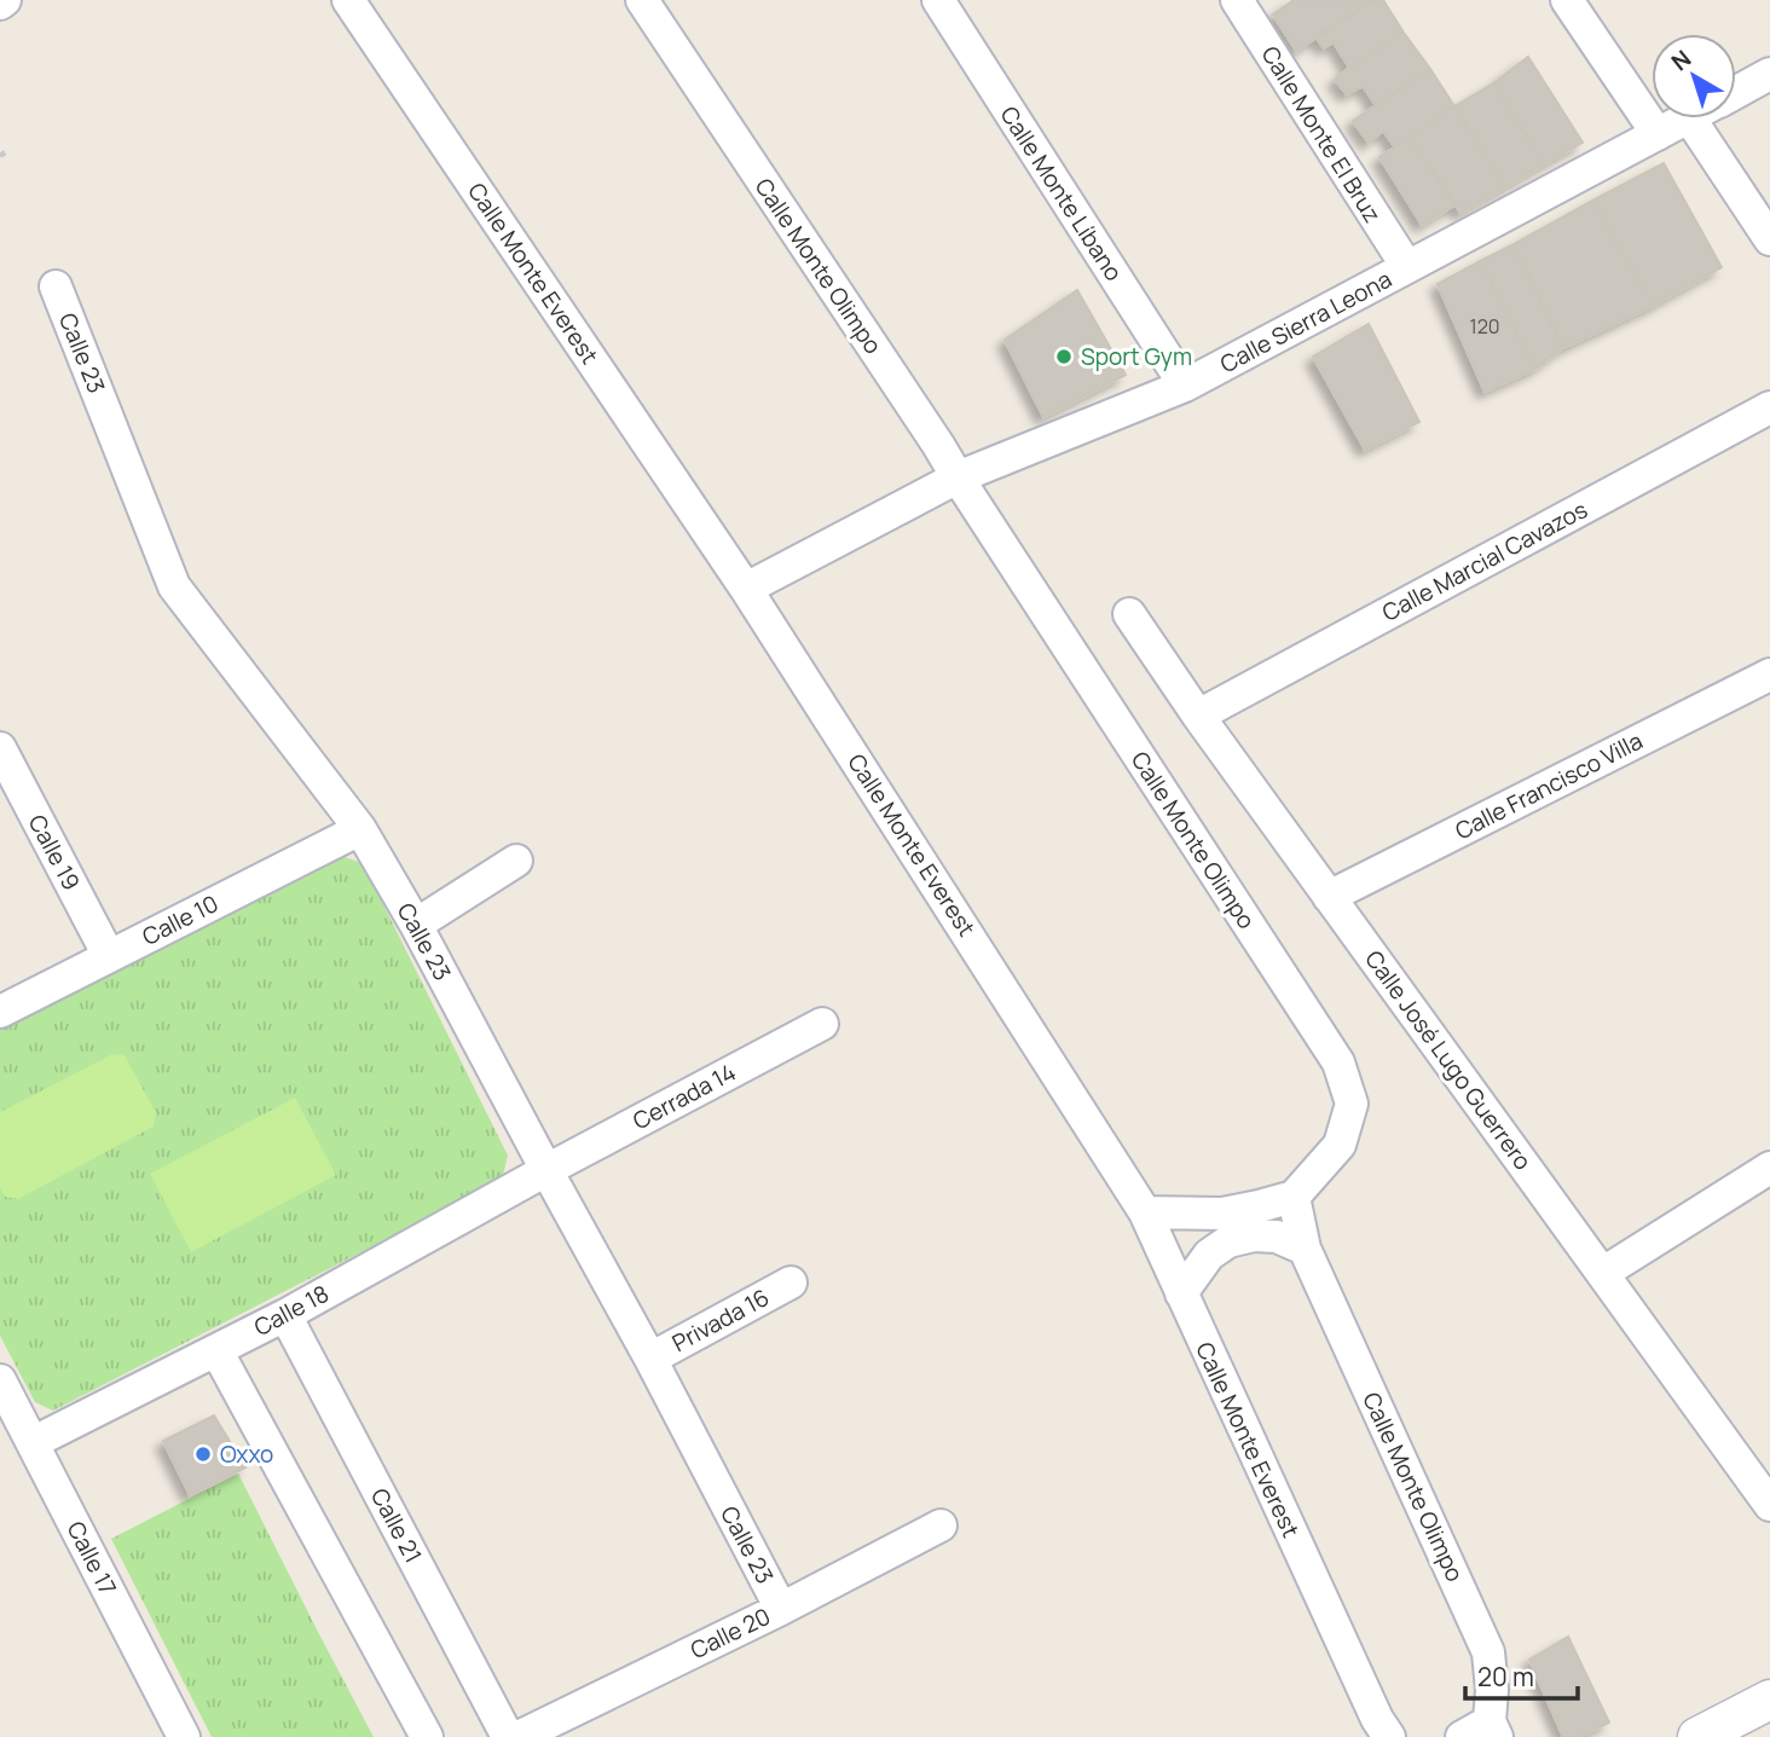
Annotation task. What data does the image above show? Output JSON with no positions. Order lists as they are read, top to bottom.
{
  "streets": {
    "street": [
      "Calle Monte El Bruz",
      "Calle Monte Líbano",
      "Calle Monte Olimpo",
      "Calle Monte Everest",
      "Calle Sierra Leona",
      "Calle 23",
      "Calle Marcial Cavazos",
      "Calle Francisco Villa",
      "Calle 19",
      "Calle 10",
      "Calle José Lugo Guerrero",
      "Cerrada 14",
      "Calle 18",
      "Privada 16",
      "Calle 21",
      "Calle 17",
      "Calle 20"
    ]
  },
  "crossings": [
    ["Calle Monte El Bruz", "Calle Sierra Leona"],
    ["Calle Monte Líbano", "Calle Sierra Leona"],
    ["Calle Monte Olimpo", "Calle Sierra Leona"],
    ["Calle Monte Everest", "Calle Sierra Leona"],
    ["Calle 23", "Calle 10"],
    ["Calle 23", "Cerrada 14"],
    ["Calle 23", "Calle 18"],
    ["Calle 23", "Privada 16"],
    ["Calle 23", "Calle 20"],
    ["Calle Marcial Cavazos", "Calle José Lugo Guerrero"],
    ["Calle Francisco Villa", "Calle José Lugo Guerrero"],
    ["Calle 19", "Calle 10"],
    ["Cerrada 14", "Calle 18"],
    ["Calle 18", "Calle 21"],
    ["Calle 18", "Calle 17"]
  ],
  "places": ["Sport Gym", "Oxxo"],
  "house_numbers": ["120"],
  "scale_bar": "20 m",
  "north": "top left"
}
